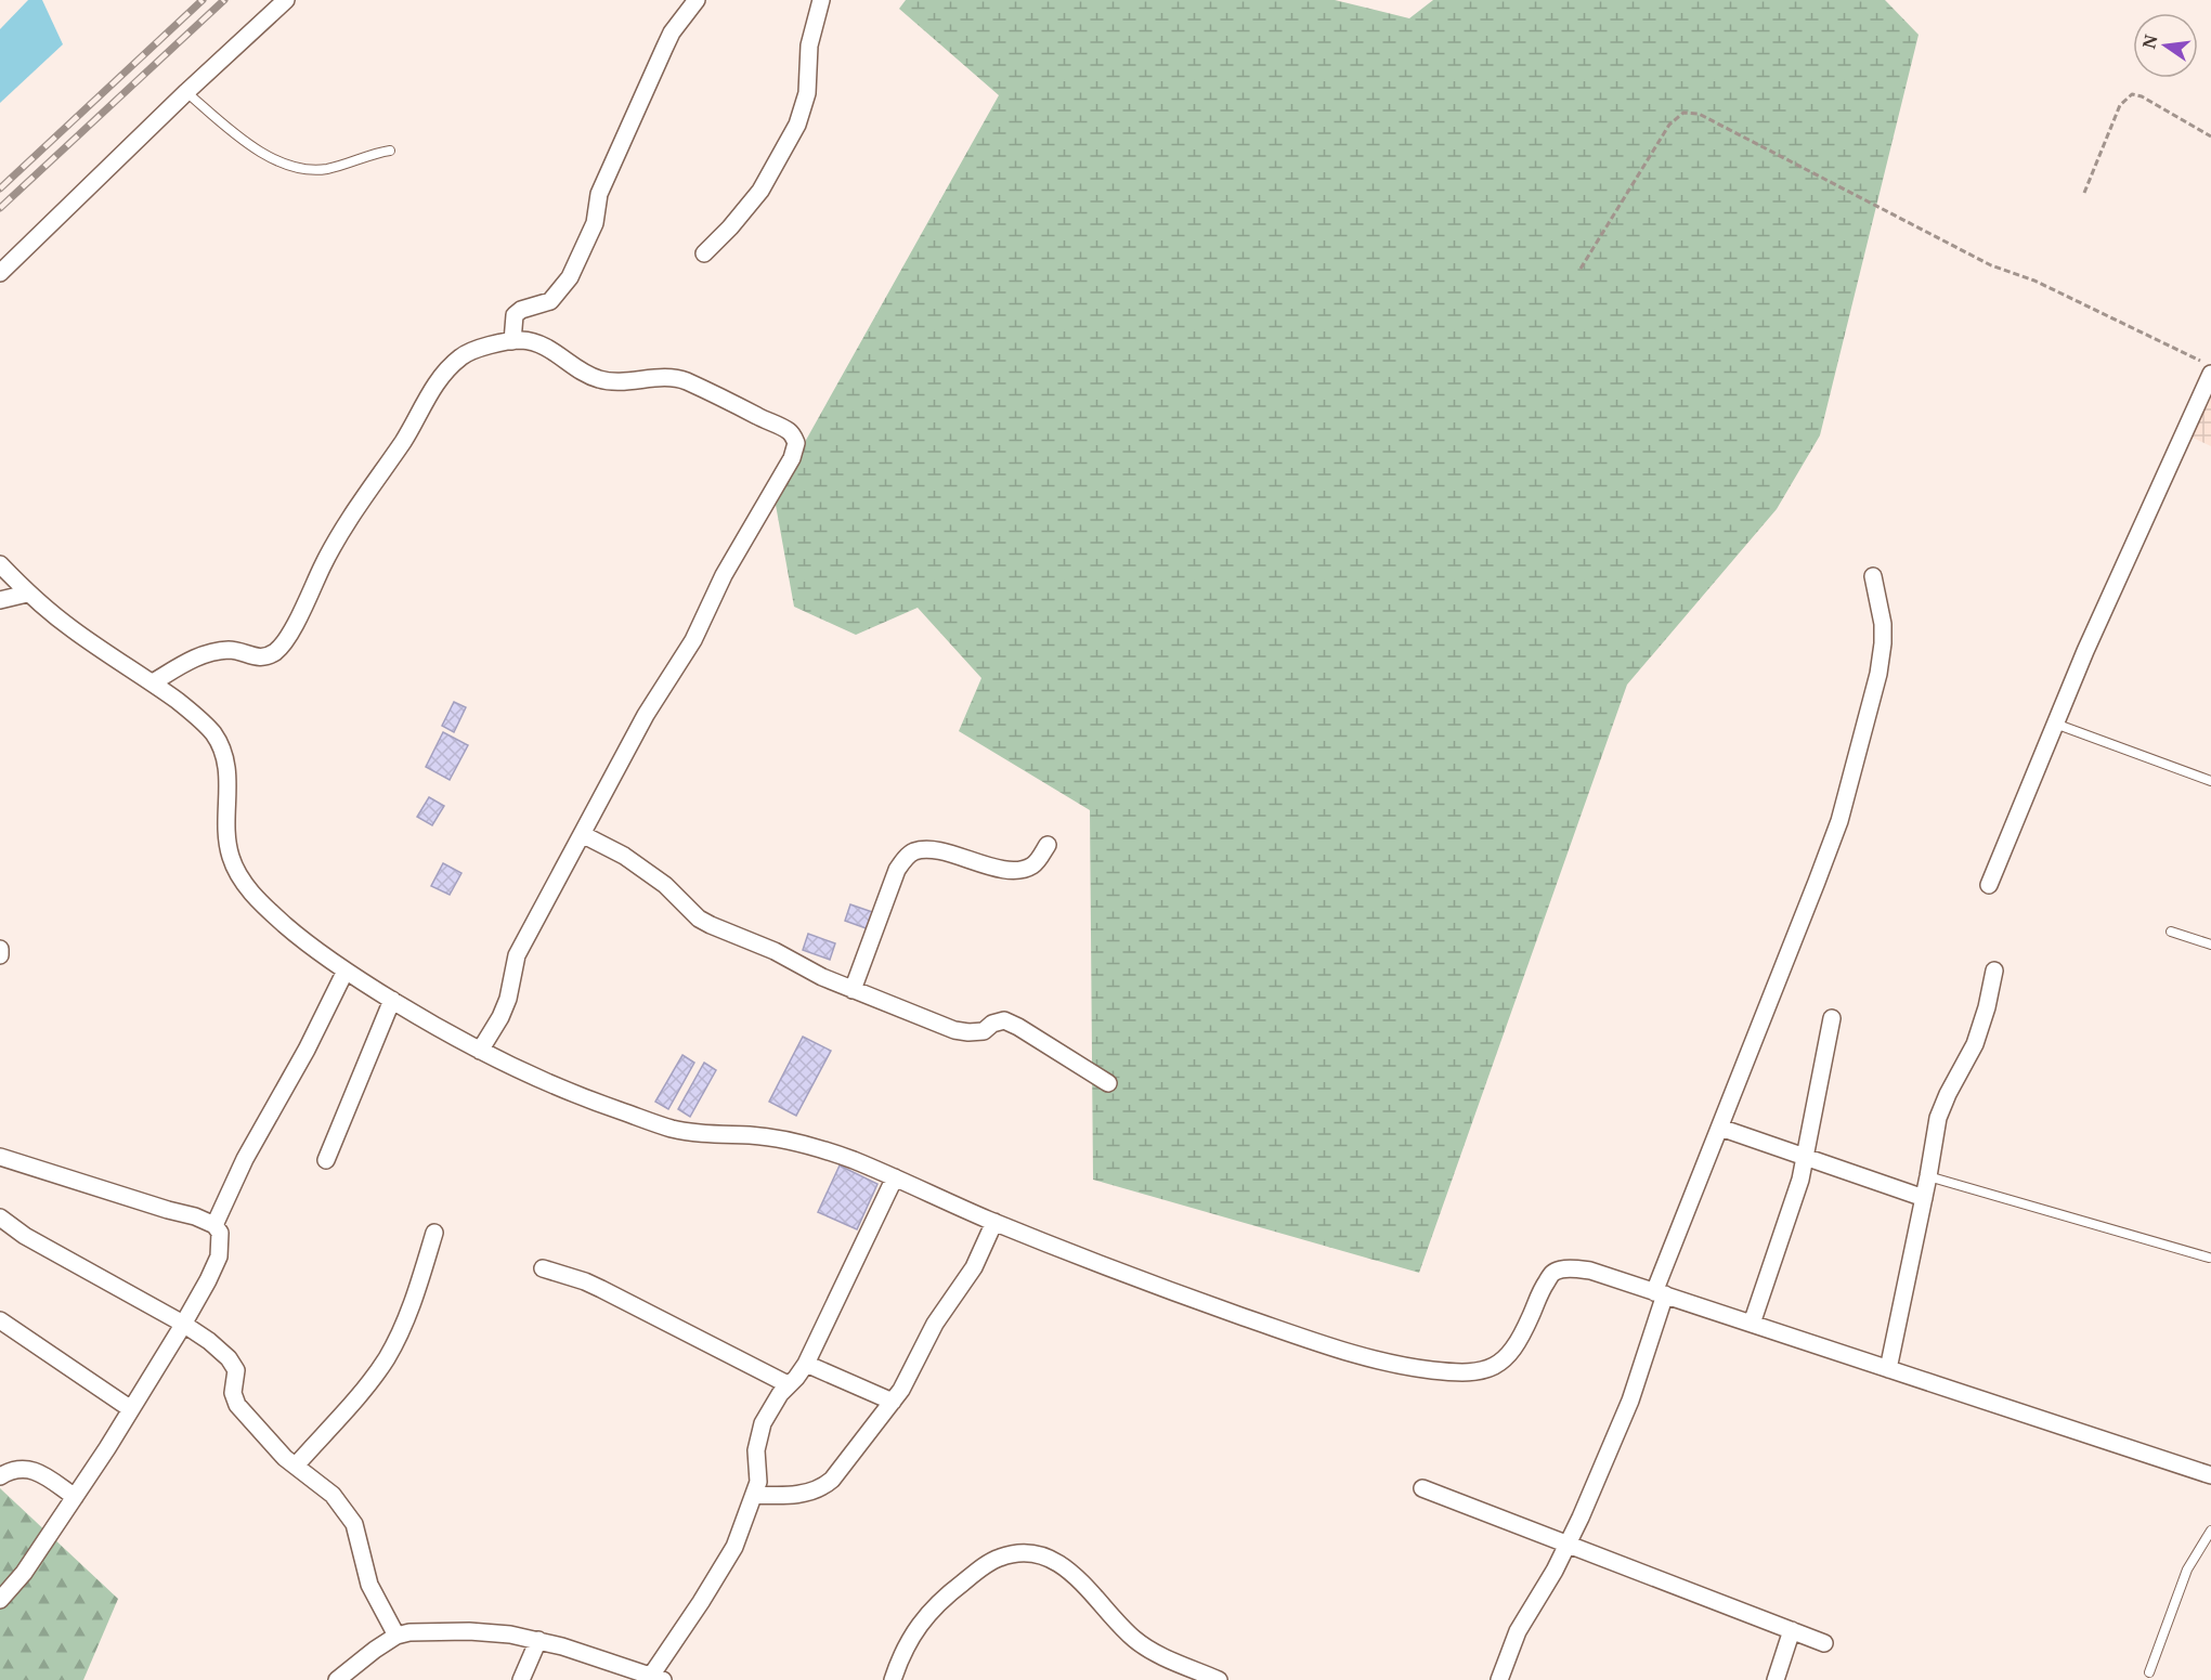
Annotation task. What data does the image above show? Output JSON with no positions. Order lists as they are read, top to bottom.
{
  "north": "left"
}
